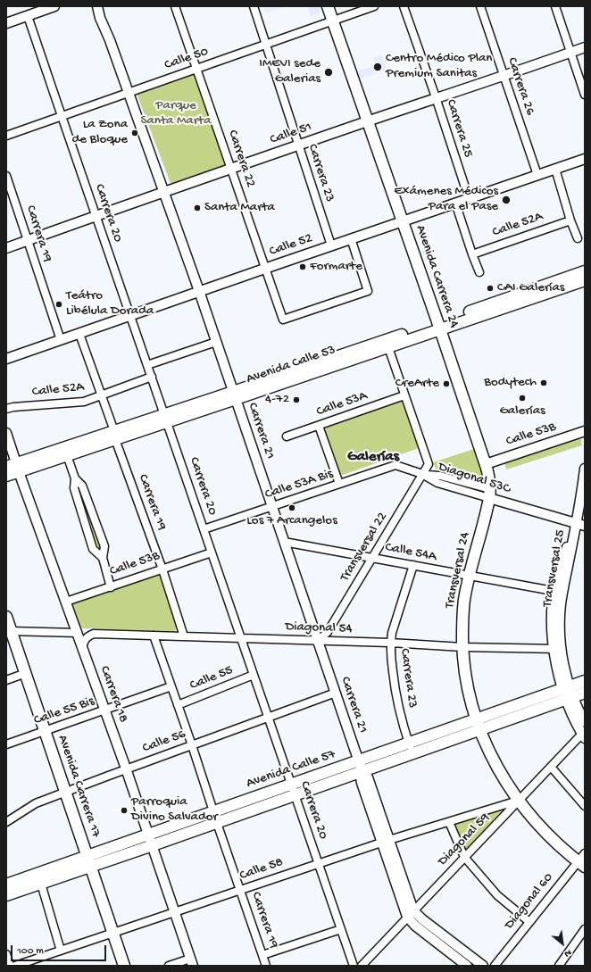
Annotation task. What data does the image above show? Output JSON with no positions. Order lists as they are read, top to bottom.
{
  "streets": {
    "main road": [
      "Avenida Carrera 24",
      "Avenida Calle 53",
      "Transversal 24",
      "Avenida Calle 57",
      "Avenida Carrera 17"
    ],
    "street": [
      "Calle 50",
      "Carrera 26",
      "Carrera 25",
      "Calle 51",
      "Carrera 22",
      "Carrera 23",
      "Carrera 20",
      "Calle 52A",
      "Carrera 19",
      "Calle 52",
      "Calle 53A",
      "Carrera 21",
      "Calle 53B",
      "Diagonal 53C",
      "Calle 53A Bis",
      "Transversal 22",
      "Calle 54A",
      "Transversal 25",
      "Diagonal 54",
      "Calle 55",
      "Carrera 18",
      "Calle 55 Bis",
      "Calle 56",
      "Diagonal 59",
      "Calle 58",
      "Diagonal 60"
    ]
  },
  "crossings": [
    ["Calle 50", "Carrera 22"],
    ["Calle 50", "Carrera 23"],
    ["Calle 50", "Carrera 20"],
    ["Calle 50", "Avenida Carrera 24"],
    ["Calle 50", "Carrera 21"],
    ["Carrera 26", "Calle 51"],
    ["Carrera 26", "Calle 52"],
    ["Carrera 25", "Calle 51"],
    ["Carrera 25", "Calle 52"],
    ["Calle 51", "Carrera 22"],
    ["Calle 51", "Carrera 23"],
    ["Calle 51", "Carrera 20"],
    ["Calle 51", "Carrera 19"],
    ["Calle 51", "Avenida Carrera 24"],
    ["Calle 51", "Carrera 21"],
    ["Carrera 22", "Calle 52"],
    ["Carrera 23", "Calle 52"],
    ["Carrera 23", "Calle 54A"],
    ["Carrera 23", "Diagonal 54"],
    ["Carrera 23", "Avenida Calle 57"],
    ["Carrera 20", "Calle 52A"],
    ["Carrera 20", "Calle 52"],
    ["Carrera 20", "Avenida Calle 53"],
    ["Carrera 20", "Calle 53B"],
    ["Carrera 20", "Calle 53A Bis"],
    ["Carrera 20", "Diagonal 54"],
    ["Carrera 20", "Calle 55"],
    ["Carrera 20", "Calle 56"],
    ["Carrera 20", "Avenida Calle 57"],
    ["Carrera 20", "Calle 58"],
    ["Calle 52A", "Carrera 19"],
    ["Carrera 19", "Calle 52"],
    ["Carrera 19", "Avenida Calle 53"],
    ["Carrera 19", "Calle 53B"],
    ["Carrera 19", "Diagonal 54"],
    ["Carrera 19", "Avenida Calle 57"],
    ["Carrera 19", "Calle 58"],
    ["Calle 52", "Avenida Carrera 24"],
    ["Calle 52", "Carrera 21"],
    ["Avenida Carrera 24", "Avenida Calle 53"],
    ["Avenida Carrera 24", "Calle 53B"],
    ["Avenida Carrera 24", "Diagonal 53C"],
    ["Avenida Carrera 24", "Transversal 24"],
    ["Avenida Calle 53", "Carrera 21"],
    ["Avenida Calle 53", "Carrera 18"],
    ["Calle 53A", "Transversal 22"],
    ["Carrera 21", "Calle 53A Bis"],
    ["Carrera 21", "Transversal 22"],
    ["Carrera 21", "Calle 54A"],
    ["Carrera 21", "Diagonal 54"],
    ["Carrera 21", "Calle 56"],
    ["Carrera 21", "Avenida Calle 57"],
    ["Carrera 21", "Diagonal 59"],
    ["Carrera 21", "Calle 58"],
    ["Calle 53B", "Carrera 18"],
    ["Diagonal 53C", "Calle 53A Bis"],
    ["Diagonal 53C", "Transversal 22"],
    ["Diagonal 53C", "Transversal 25"],
    ["Diagonal 53C", "Transversal 24"],
    ["Calle 53A Bis", "Transversal 22"],
    ["Transversal 22", "Calle 54A"],
    ["Transversal 22", "Diagonal 54"],
    ["Calle 54A", "Transversal 25"],
    ["Calle 54A", "Transversal 24"],
    ["Transversal 25", "Diagonal 54"],
    ["Transversal 25", "Avenida Calle 57"],
    ["Transversal 25", "Diagonal 59"],
    ["Transversal 24", "Diagonal 54"],
    ["Transversal 24", "Avenida Calle 57"],
    ["Transversal 24", "Diagonal 59"],
    ["Transversal 24", "Calle 58"],
    ["Transversal 24", "Diagonal 60"],
    ["Diagonal 54", "Carrera 18"],
    ["Carrera 18", "Calle 55 Bis"],
    ["Carrera 18", "Calle 56"],
    ["Carrera 18", "Avenida Calle 57"],
    ["Carrera 18", "Calle 58"],
    ["Calle 55 Bis", "Avenida Carrera 17"],
    ["Calle 56", "Avenida Carrera 17"],
    ["Avenida Calle 57", "Avenida Carrera 17"],
    ["Avenida Carrera 17", "Calle 58"],
    ["Diagonal 59", "Calle 58"]
  ],
  "districts": ["Galerías"],
  "parks": ["Parque Santa Marta"],
  "places": [
    "Centro Médico Plan Premium Sanitas",
    "IMEVI sede Galerias",
    "La Zona de Bloque",
    "Exámenes Médicos Para el Pase",
    "Santa Marta",
    "Formarte",
    "CAI Galerías",
    "Teátro Libélula Dorada",
    "Bodytech",
    "CreArte",
    "Galerías",
    "4-72",
    "Los 7 Arcangelos",
    "Parroquia Divino Salvador"
  ],
  "scale_bar": "100 m",
  "north": "bottom right"
}
